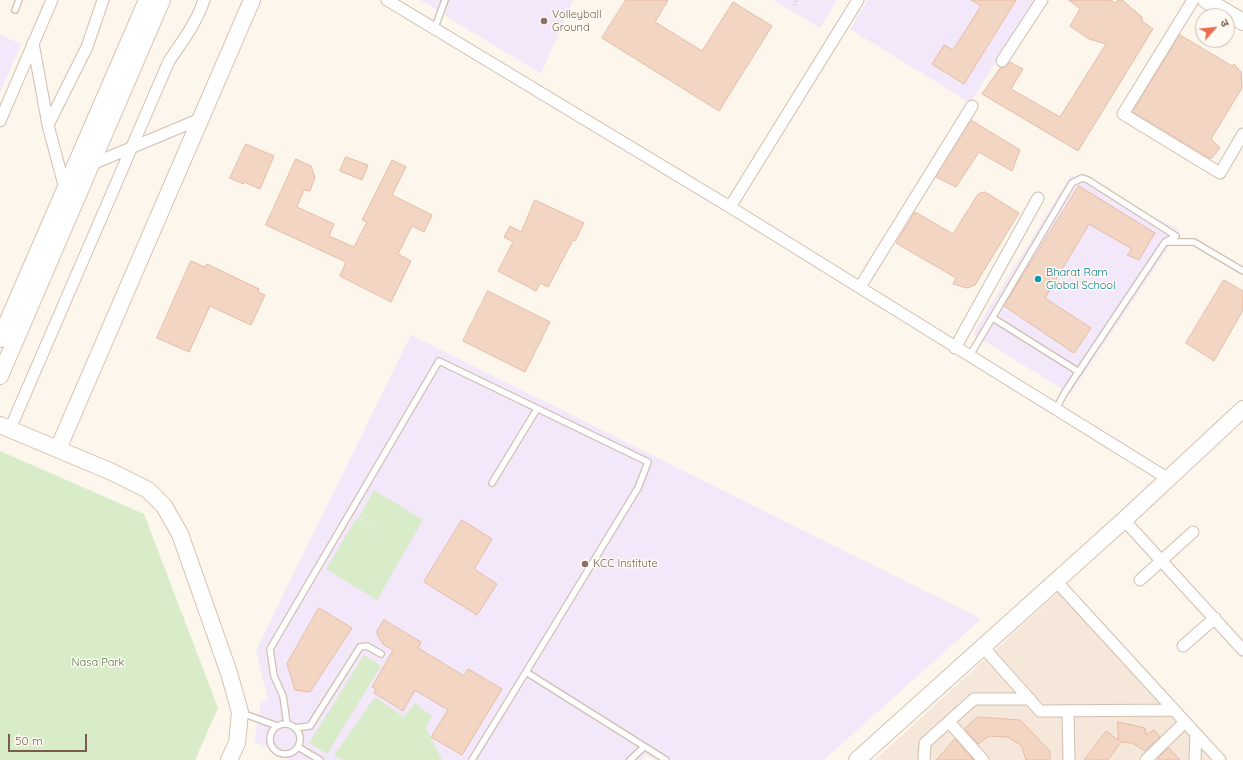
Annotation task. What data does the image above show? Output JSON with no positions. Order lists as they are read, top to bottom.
{
  "parks": ["Nasa Park"],
  "places": ["Volleyball Ground", "Bharat Ram Global School", "KCC Institute"],
  "scale_bar": "50 m",
  "north": "top right"
}
